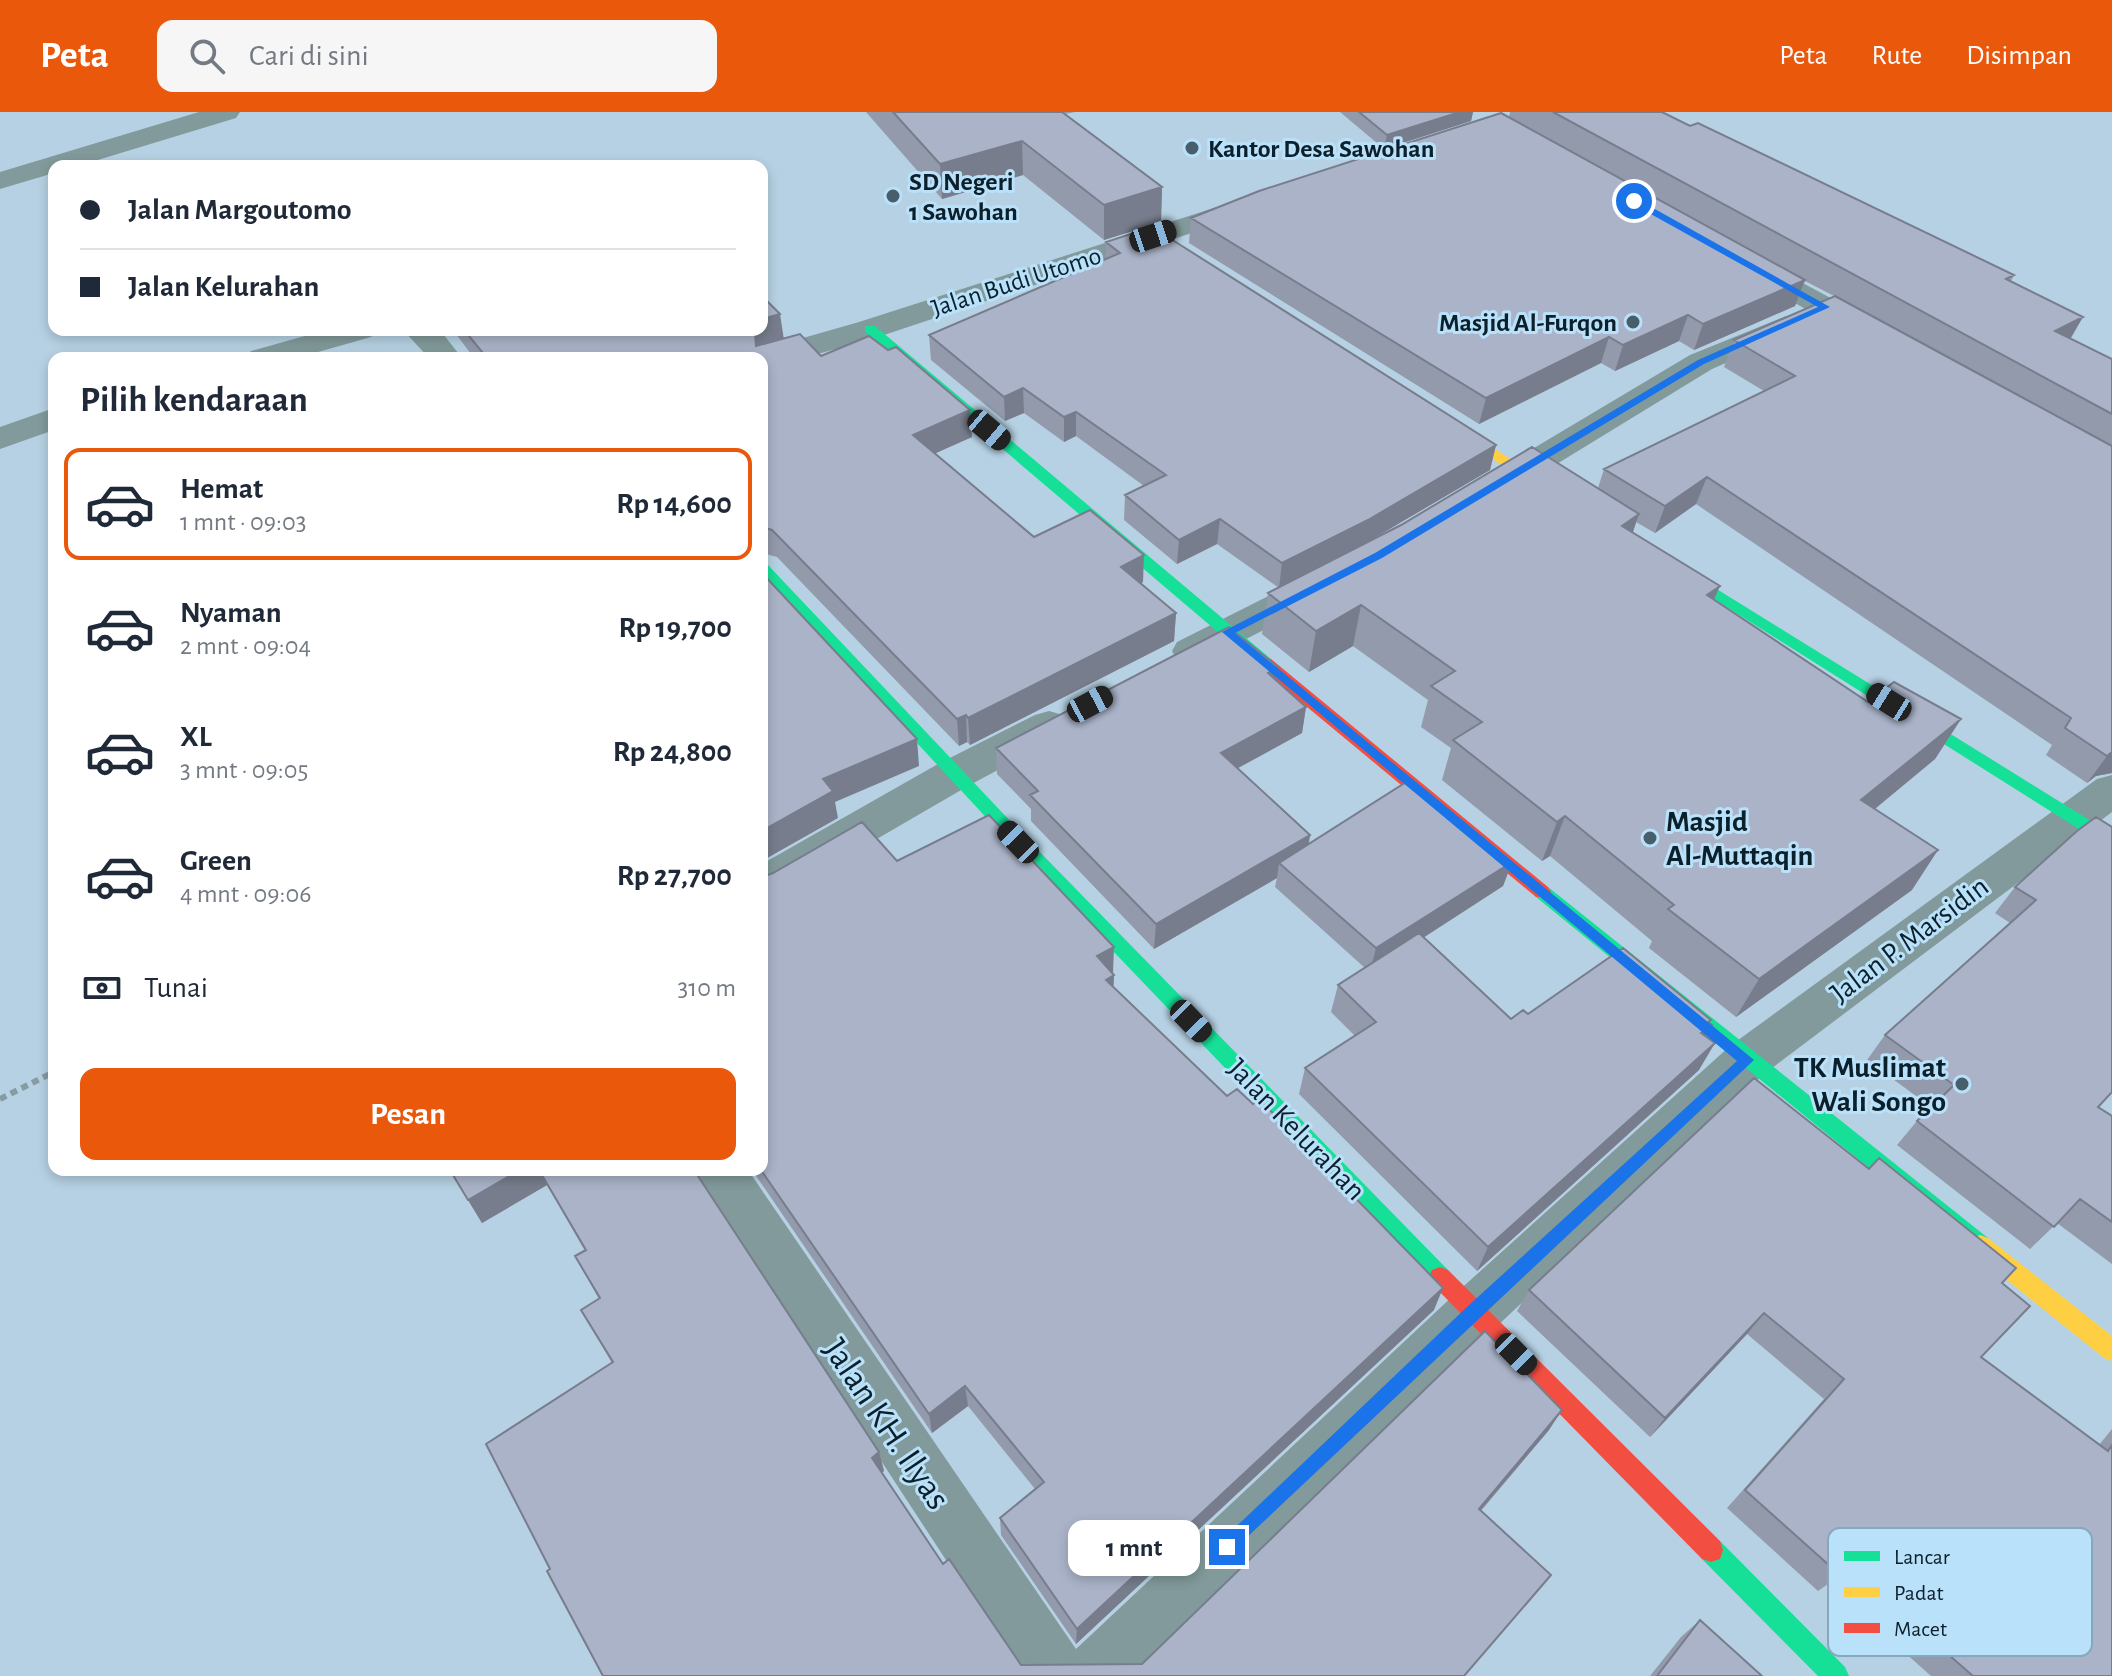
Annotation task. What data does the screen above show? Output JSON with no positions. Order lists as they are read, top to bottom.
{
  "streets": {
    "street": [
      "Jalan Budi Utomo",
      "Jalan P. Marsidin",
      "Jalan Kelurahan",
      "Jalan KH. Ilyas"
    ]
  },
  "crossings": [
    ["Jalan P. Marsidin", "Jalan Kelurahan"]
  ],
  "places": [
    "Kantor Desa Sawohan",
    "SD Negeri 1 Sawohan",
    "Masjid Al-Furqon",
    "Masjid Al-Muttaqin",
    "TK Muslimat Wali Songo"
  ],
  "legend": ["Lancar", "Padat", "Macet"],
  "page": {
    "header": "Peta",
    "search": "Cari di sini",
    "nav": ["Peta", "Rute", "Disimpan"],
    "banner": ["Jalan Margoutomo", "Jalan Kelurahan"],
    "heading": "Pilih kendaraan",
    "list": [
      {
        "name": "Hemat",
        "note": "1 mnt · 09:03",
        "value": "Rp 14,600"
      },
      {
        "name": "Nyaman",
        "note": "2 mnt · 09:04",
        "value": "Rp 19,700"
      },
      {
        "name": "XL",
        "note": "3 mnt · 09:05",
        "value": "Rp 24,800"
      },
      {
        "name": "Green",
        "note": "4 mnt · 09:06",
        "value": "Rp 27,700"
      }
    ],
    "pay": ["Tunai", "310 m"],
    "buttons": "Pesan",
    "bubble": "1 mnt"
  }
}
